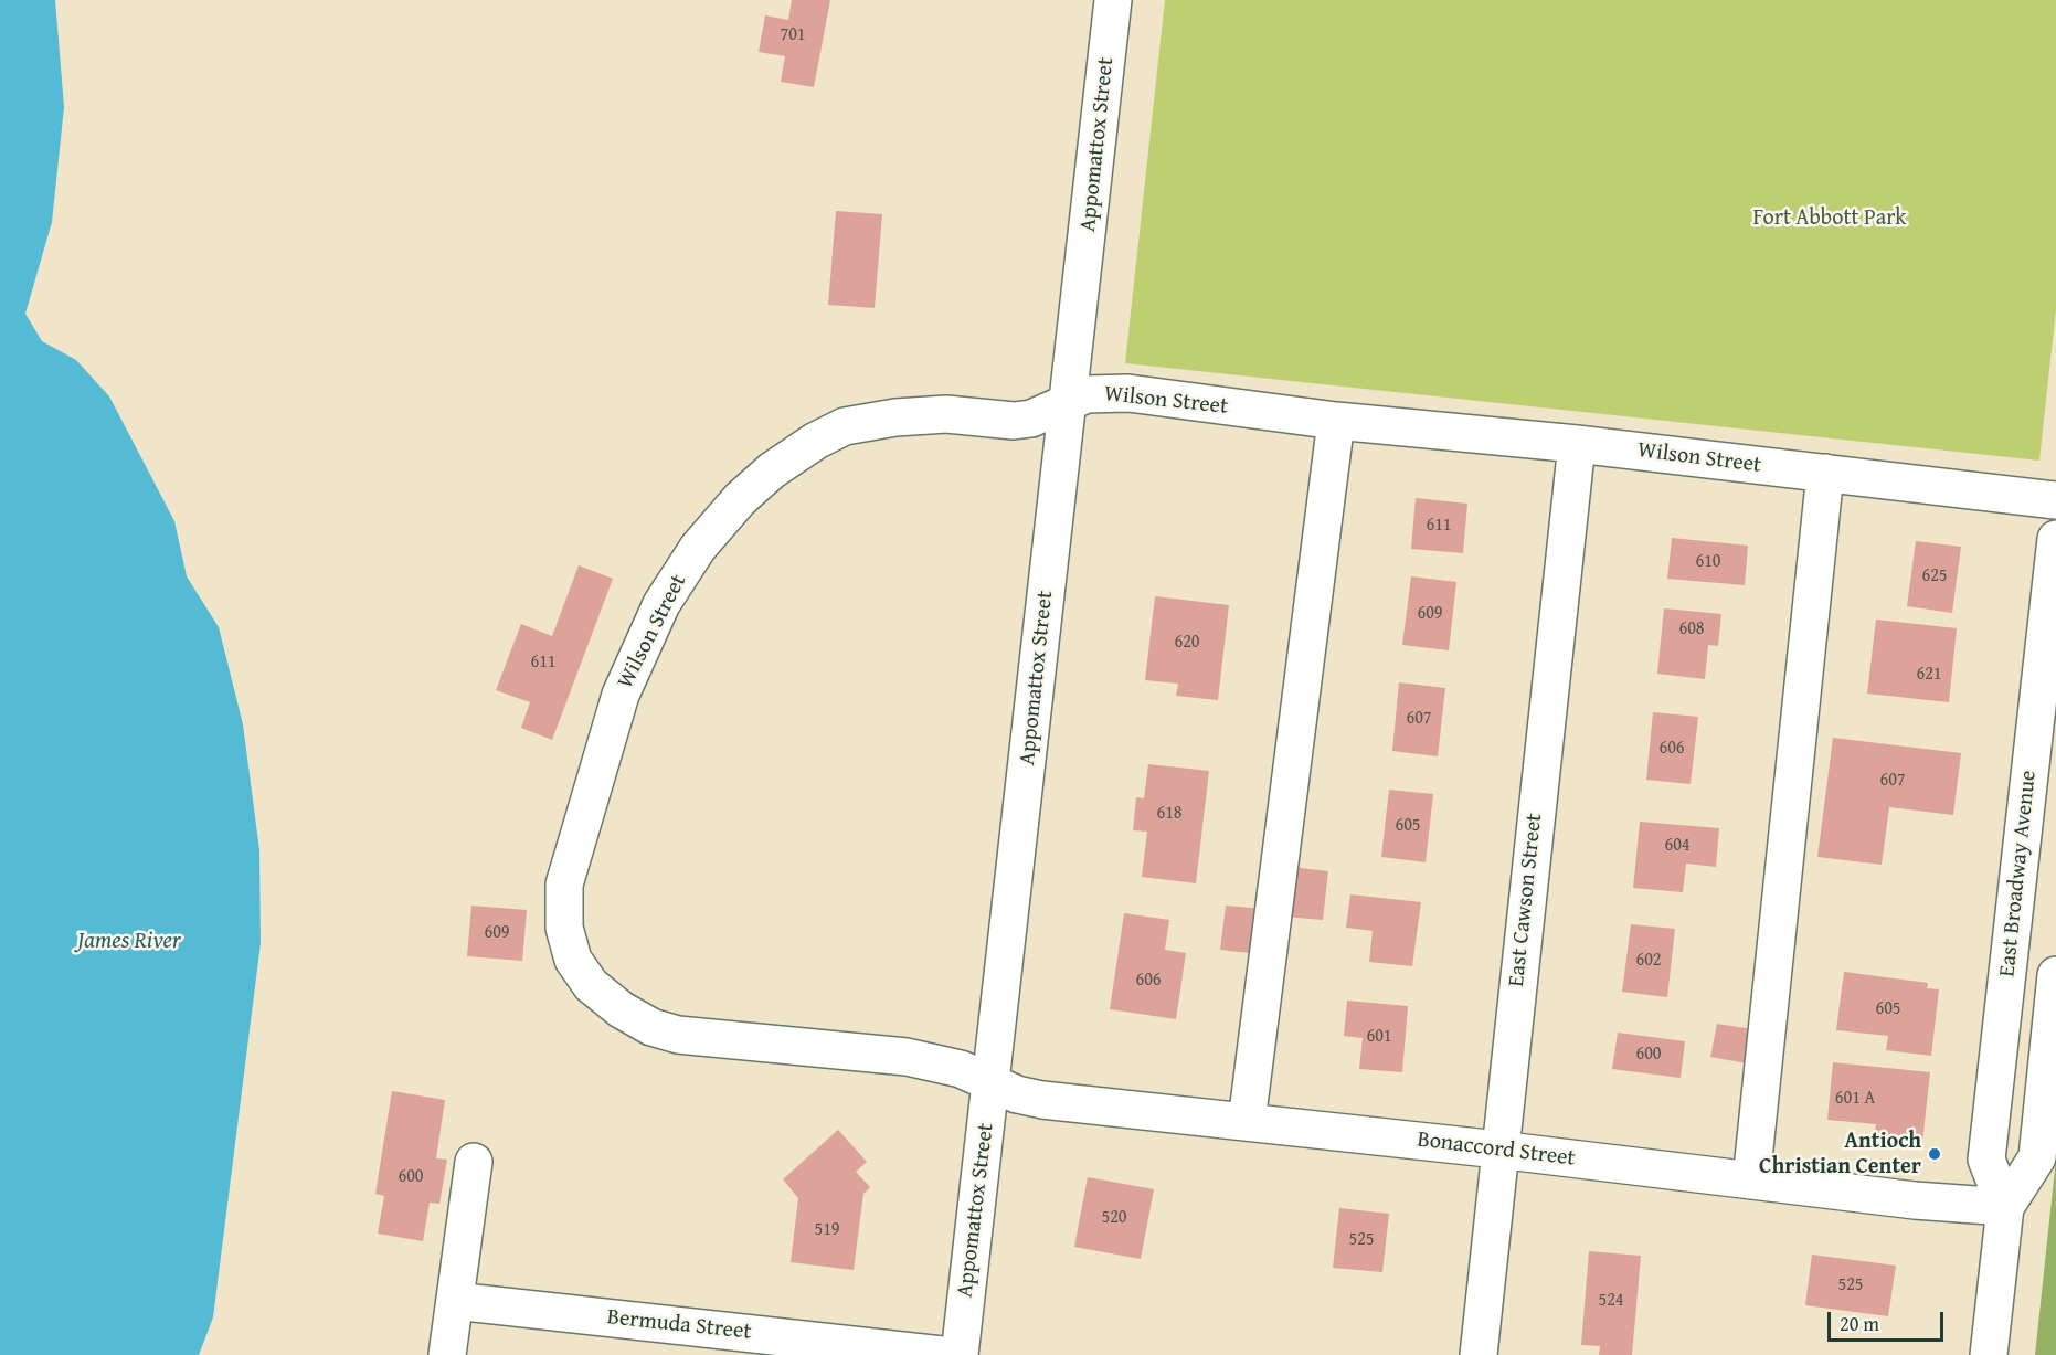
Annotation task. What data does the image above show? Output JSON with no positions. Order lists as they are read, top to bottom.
{
  "streets": {
    "street": [
      "Appomattox Street",
      "Wilson Street",
      "East Broadway Avenue",
      "East Cawson Street",
      "Bonaccord Street",
      "Bermuda Street"
    ]
  },
  "crossings": [
    ["Appomattox Street", "Wilson Street"],
    ["Appomattox Street", "Bonaccord Street"],
    ["Wilson Street", "East Cawson Street"],
    ["Wilson Street", "Bonaccord Street"],
    ["East Broadway Avenue", "Bonaccord Street"],
    ["East Cawson Street", "Bonaccord Street"]
  ],
  "water": ["James River"],
  "parks": ["Fort Abbott Park"],
  "places": ["Antioch Christian Center"],
  "house_numbers": [
    "701",
    "611",
    "610",
    "625",
    "609",
    "608",
    "620",
    "611",
    "621",
    "607",
    "606",
    "607",
    "618",
    "605",
    "604",
    "609",
    "602",
    "606",
    "605",
    "601",
    "600",
    "601 A",
    "600",
    "520",
    "519",
    "525",
    "525",
    "524"
  ],
  "scale_bar": "20 m"
}
